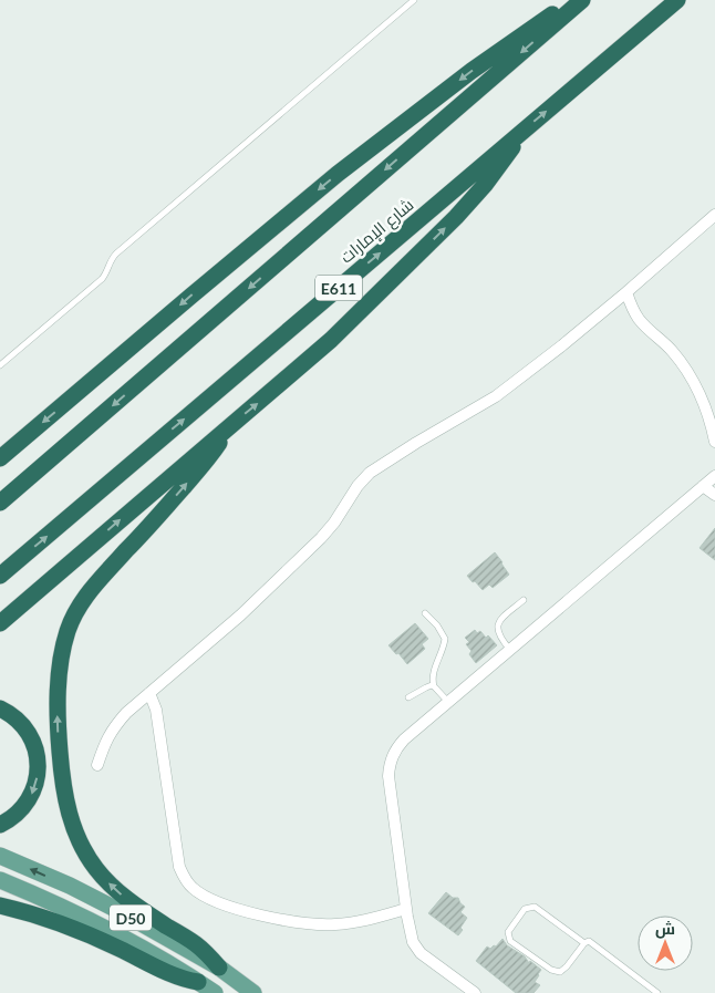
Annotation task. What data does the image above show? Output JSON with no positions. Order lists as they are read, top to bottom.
{
  "streets": {
    "highway": ["شارع الإمارات", "E611"],
    "main road": ["D50"]
  },
  "north": "top"
}
